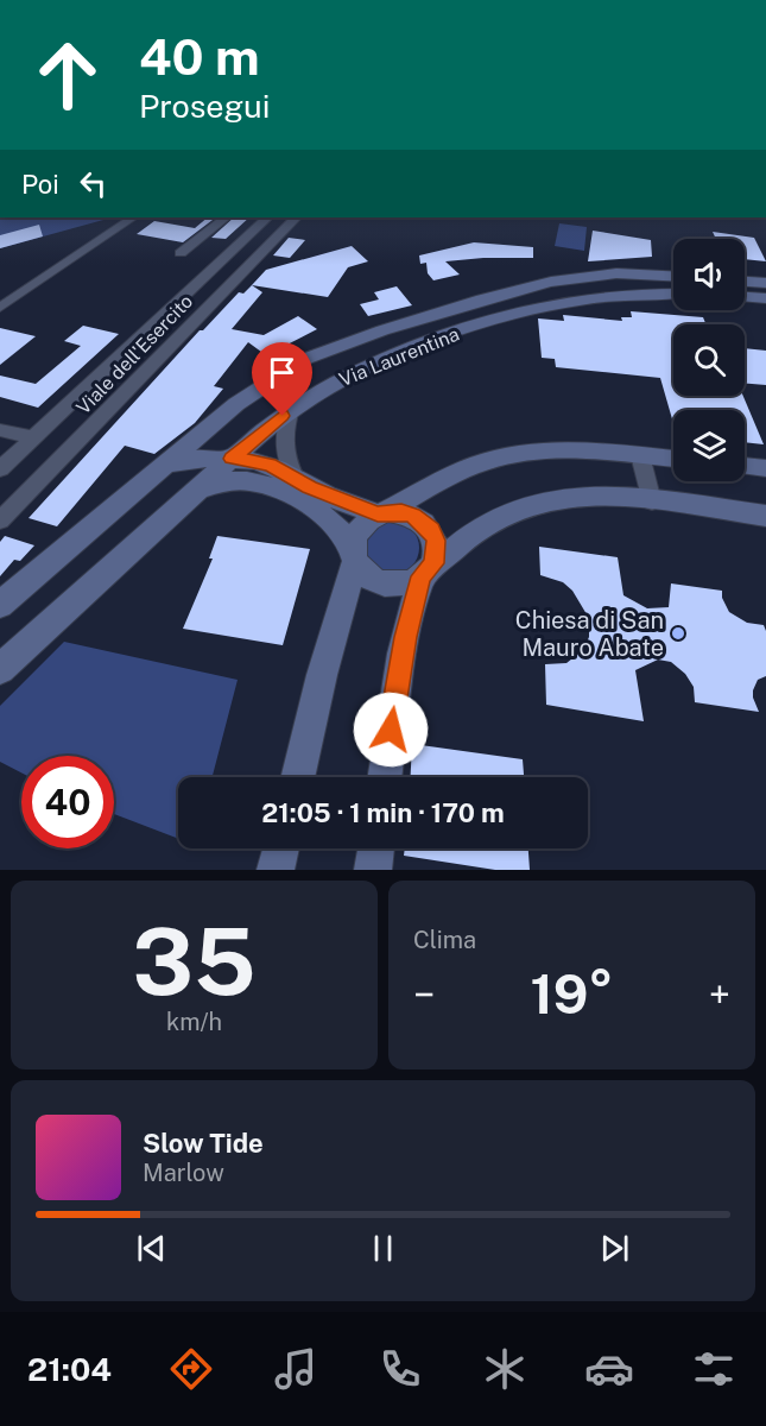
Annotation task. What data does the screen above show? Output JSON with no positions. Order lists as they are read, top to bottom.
{
  "streets": {
    "main road": ["Via Laurentina"],
    "street": ["Viale dell'Esercito"]
  },
  "places": ["Chiesa di San Mauro Abate"],
  "page": {
    "turn": ["40 m", "Prosegui"],
    "then": "Poi",
    "limit": "40",
    "trip": "21:05 · 1 min · 170 m",
    "tile": [
      ["35", "km/h"],
      "Clima"
    ],
    "heat": ["−", "19°", "+"],
    "song": ["Slow Tide", "Marlow"],
    "tabs": "21:04"
  }
}
